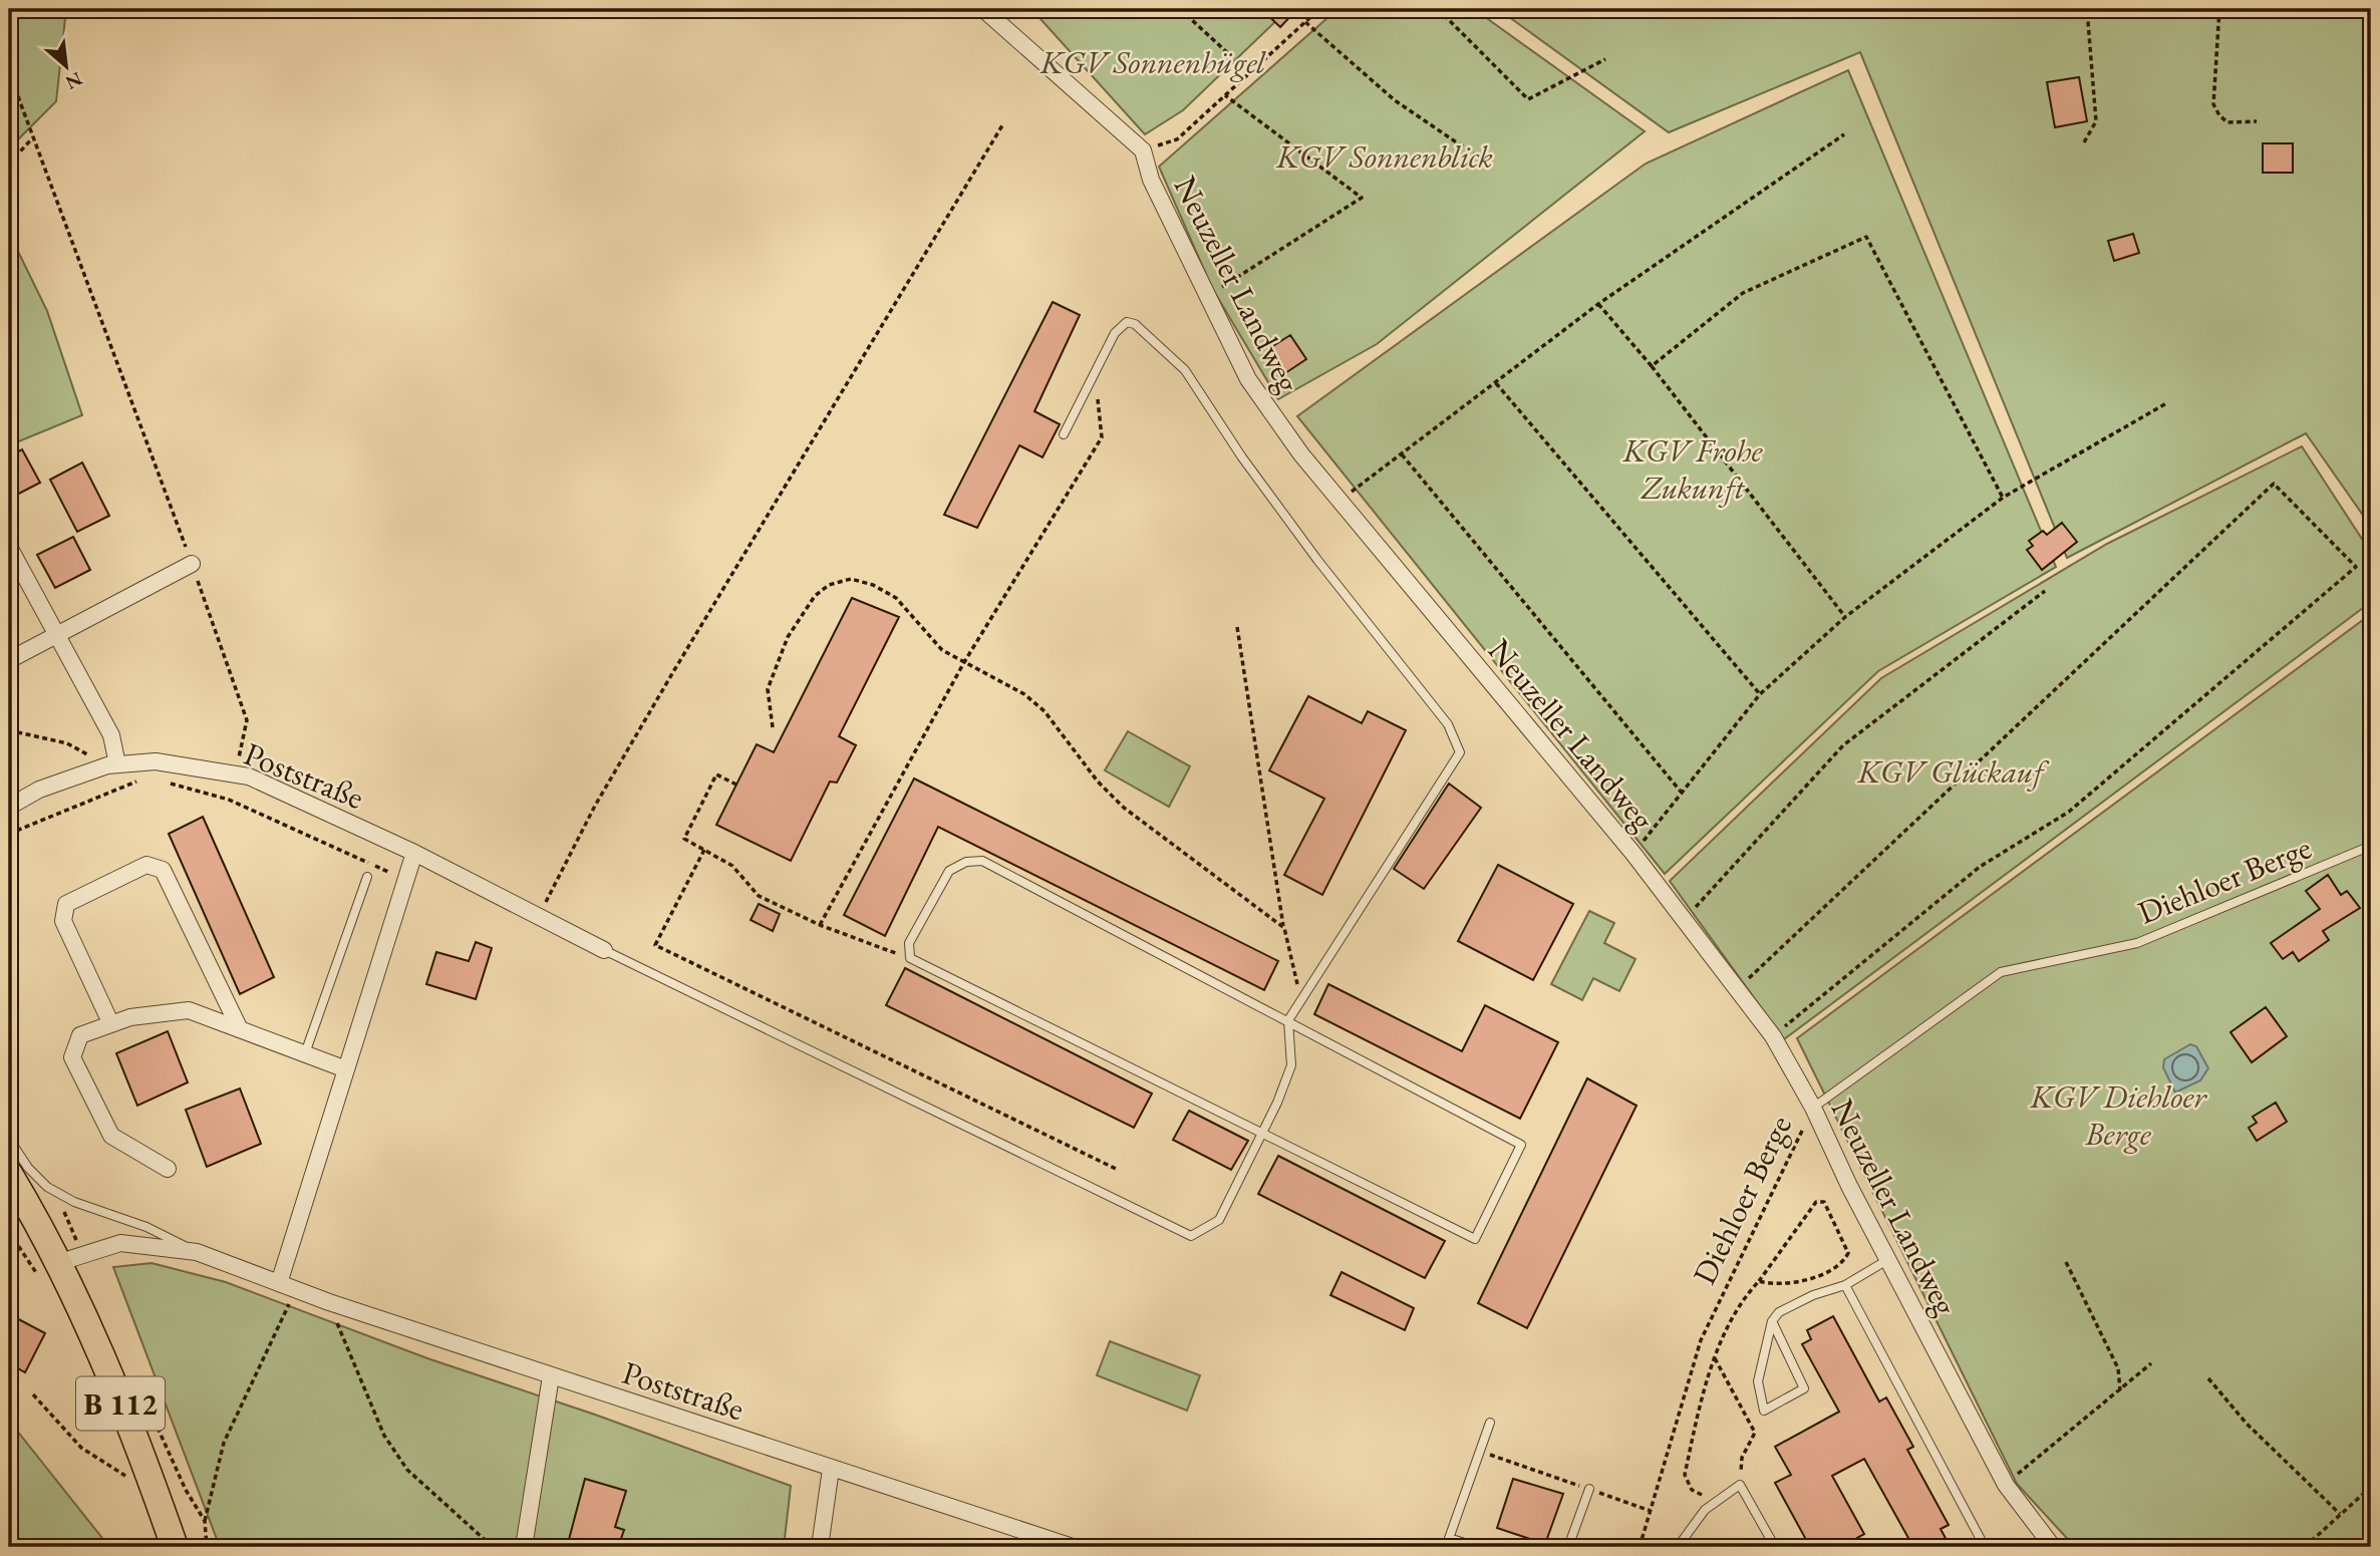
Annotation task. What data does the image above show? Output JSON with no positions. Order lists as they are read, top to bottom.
{
  "streets": {
    "main road": ["B 112"],
    "street": ["Neuzeller Landweg", "Poststraße"],
    "lane": ["Diehloer Berge"]
  },
  "crossings": [
    ["Neuzeller Landweg", "Diehloer Berge"],
    ["Poststraße", "B 112"]
  ],
  "parks": [
    "KGV Sonnenhügel",
    "KGV Sonnenblick",
    "KGV Frohe Zukunft",
    "KGV Glückauf",
    "KGV Diehloer Berge"
  ],
  "north": "bottom right"
}
